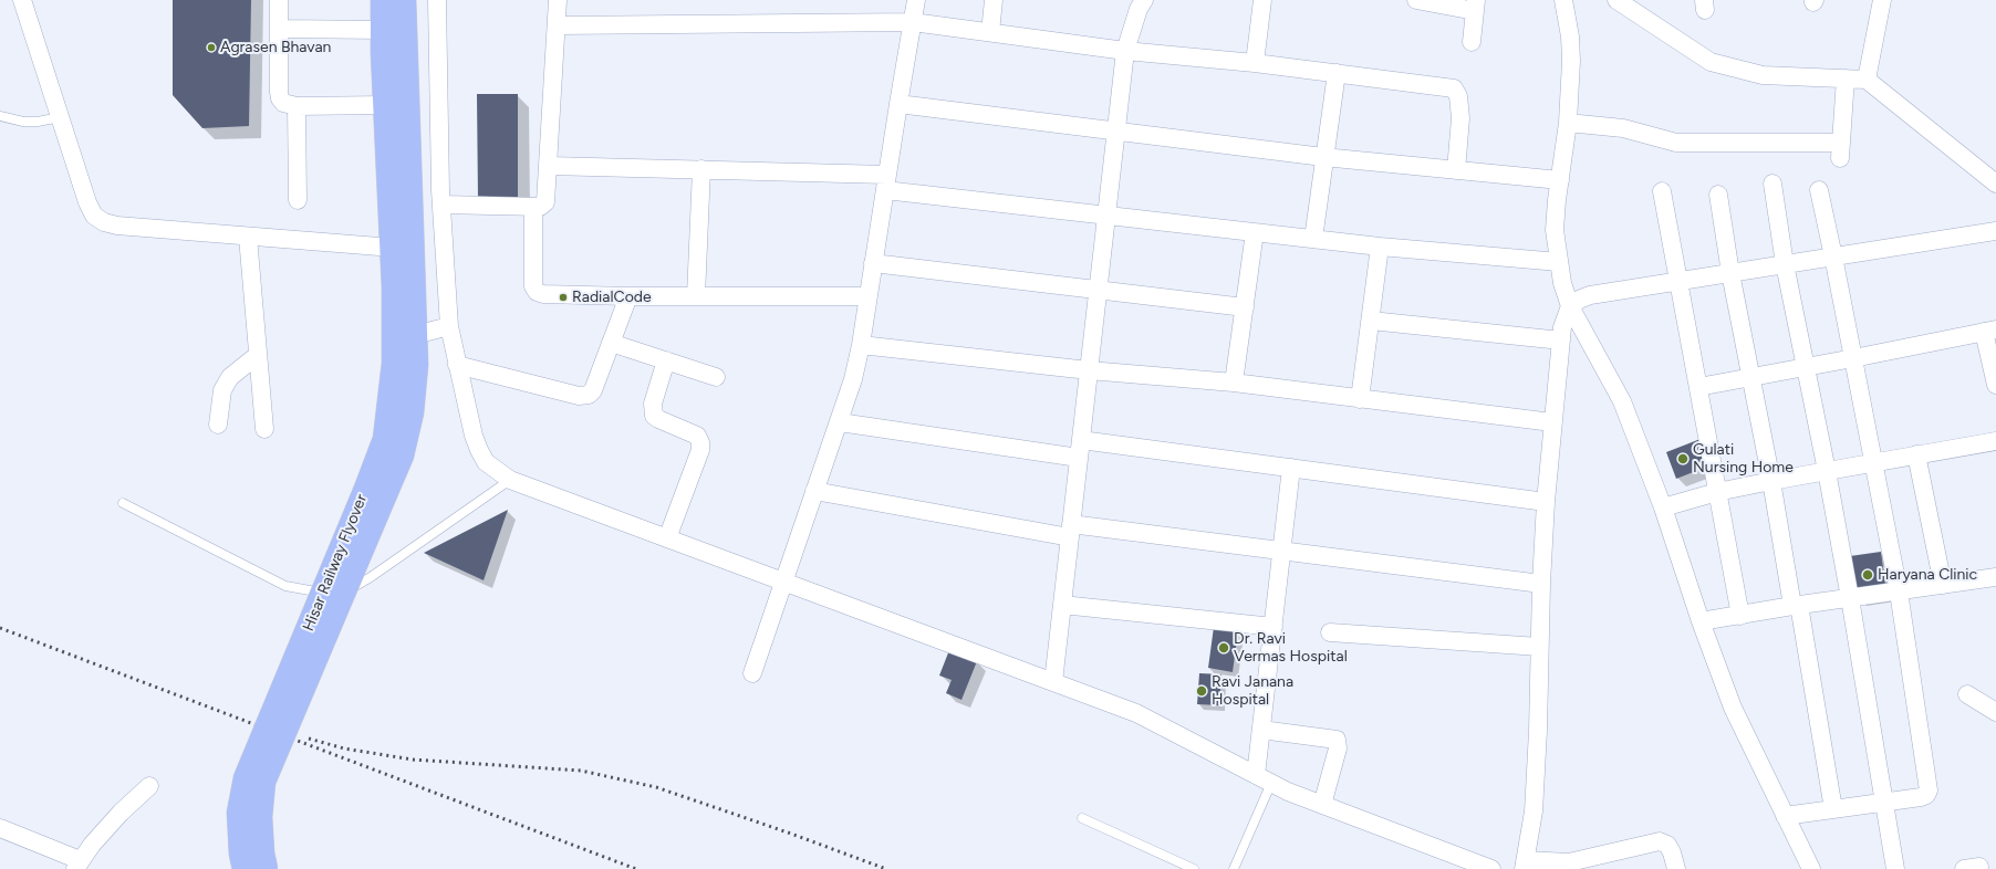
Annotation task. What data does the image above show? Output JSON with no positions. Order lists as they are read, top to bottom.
{
  "streets": {
    "main road": ["Hisar Railway Flyover"]
  },
  "places": [
    "Agrasen Bhavan",
    "RadialCode",
    "Gulati Nursing Home",
    "Haryana Clinic",
    "Dr. Ravi Vermas Hospital",
    "Ravi Janana Hospital"
  ]
}
